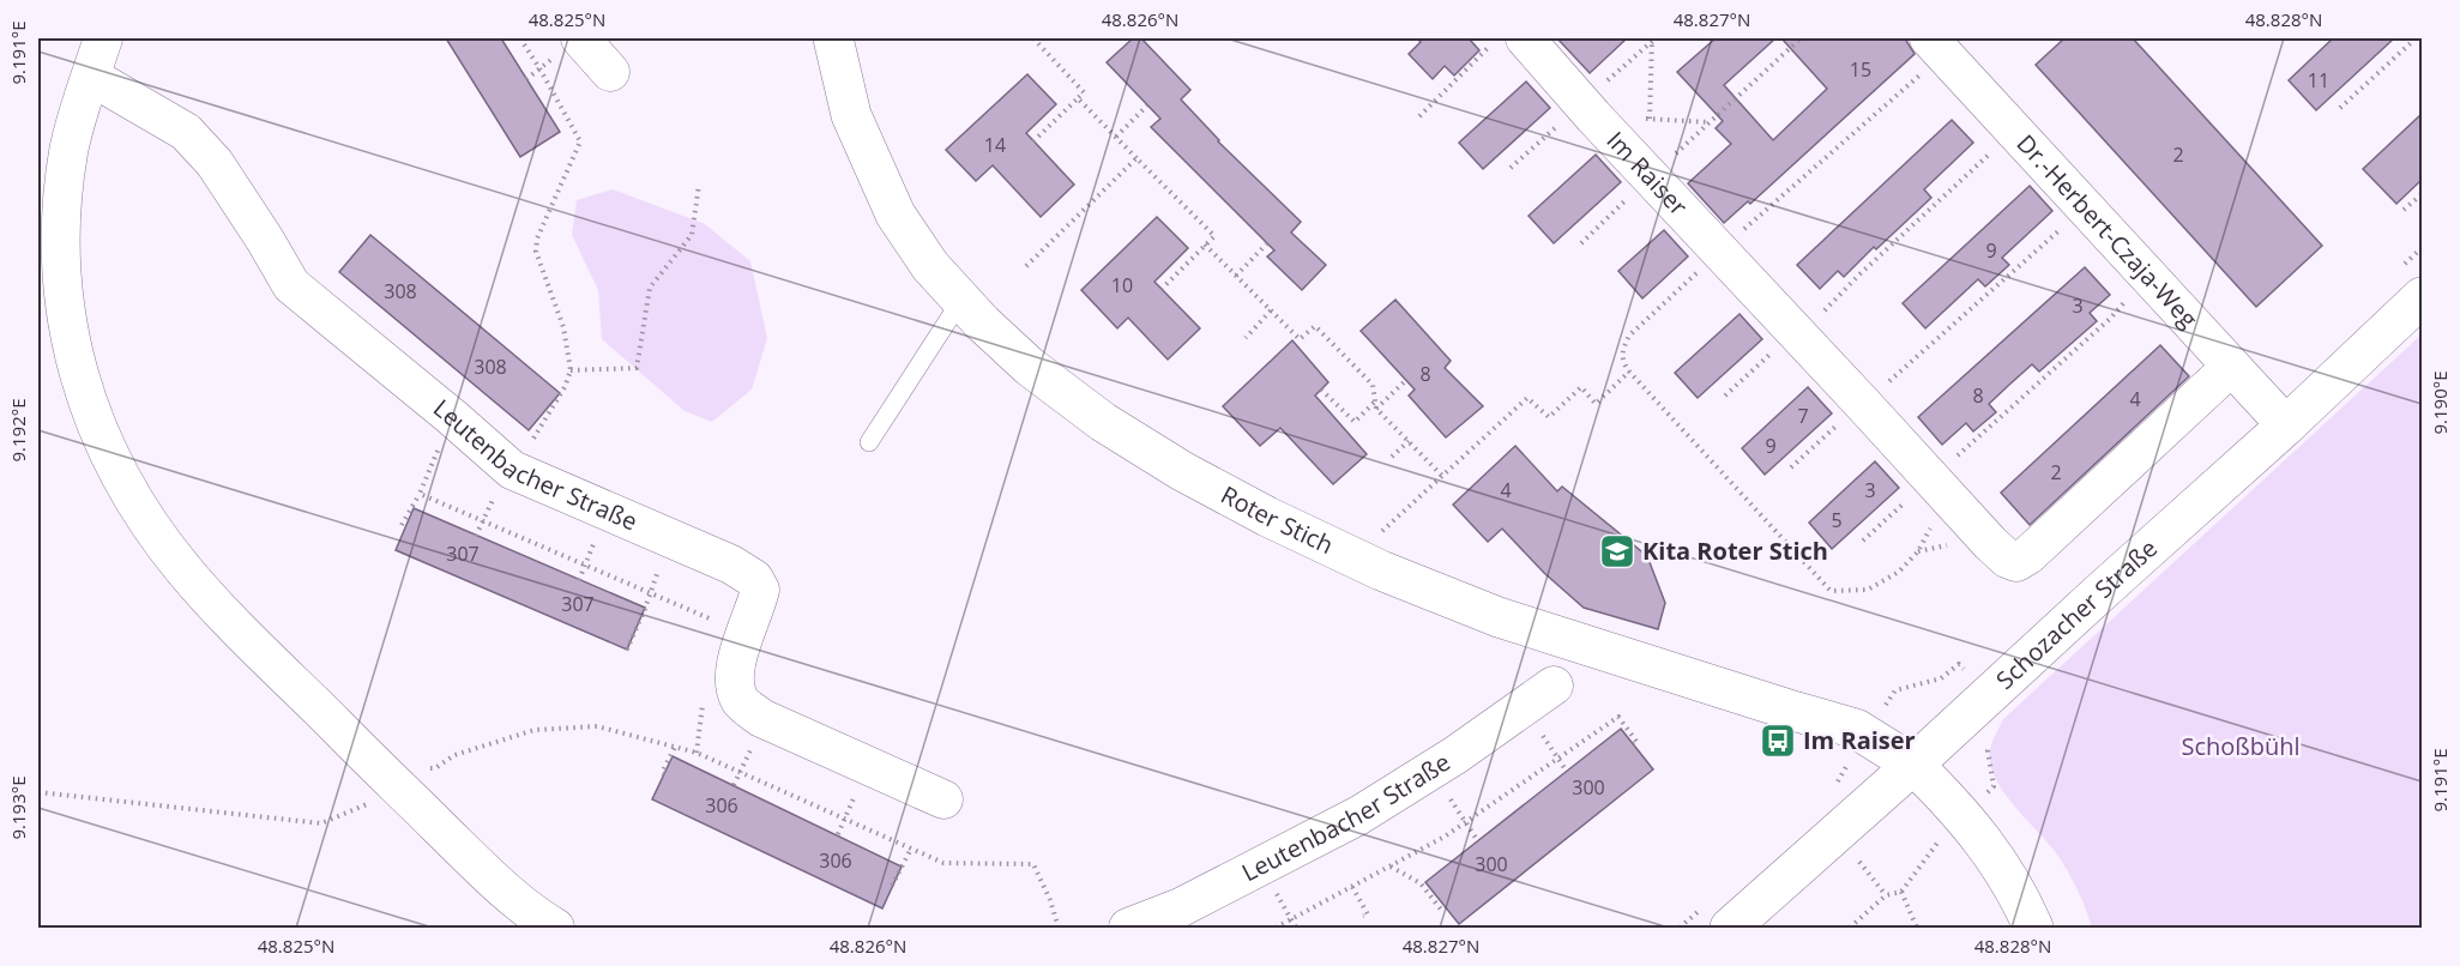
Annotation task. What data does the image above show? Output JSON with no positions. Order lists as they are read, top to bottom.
{
  "streets": {
    "street": [
      "Im Raiser",
      "Dr.-Herbert-Czaja-Weg",
      "Leutenbacher Straße",
      "Roter Stich",
      "Schozacher Straße"
    ]
  },
  "crossings": [
    ["Im Raiser", "Dr.-Herbert-Czaja-Weg"],
    ["Dr.-Herbert-Czaja-Weg", "Schozacher Straße"],
    ["Roter Stich", "Schozacher Straße"]
  ],
  "parks": ["Schoßbühl"],
  "places": {
    "school or university": ["Kita Roter Stich"],
    "bus stop": ["Im Raiser"]
  },
  "house_numbers": [
    "15",
    "11",
    "14",
    "2",
    "9",
    "10",
    "308",
    "3",
    "308",
    "8",
    "8",
    "4",
    "7",
    "9",
    "2",
    "4",
    "3",
    "5",
    "307",
    "307",
    "300",
    "306",
    "306",
    "300"
  ],
  "coordinates": [
    "48.825°N",
    "48.826°N",
    "48.827°N",
    "48.828°N",
    "9.191°E",
    "9.190°E",
    "9.192°E",
    "9.193°E"
  ]
}
